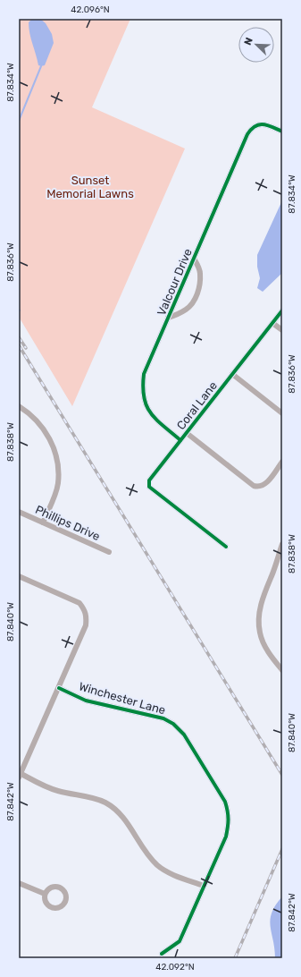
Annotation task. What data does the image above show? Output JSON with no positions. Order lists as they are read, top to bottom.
{
  "streets": {
    "street": [
      "Valcour Drive",
      "Coral Lane",
      "Phillips Drive",
      "Winchester Lane"
    ]
  },
  "crossings": [
    ["Valcour Drive", "Coral Lane"]
  ],
  "parks": ["Sunset Memorial Lawns"],
  "north": "top left",
  "coordinates": [
    "42.096°N",
    "87.834°W",
    "87.836°W",
    "87.838°W",
    "87.840°W",
    "87.842°W",
    "42.092°N"
  ]
}
